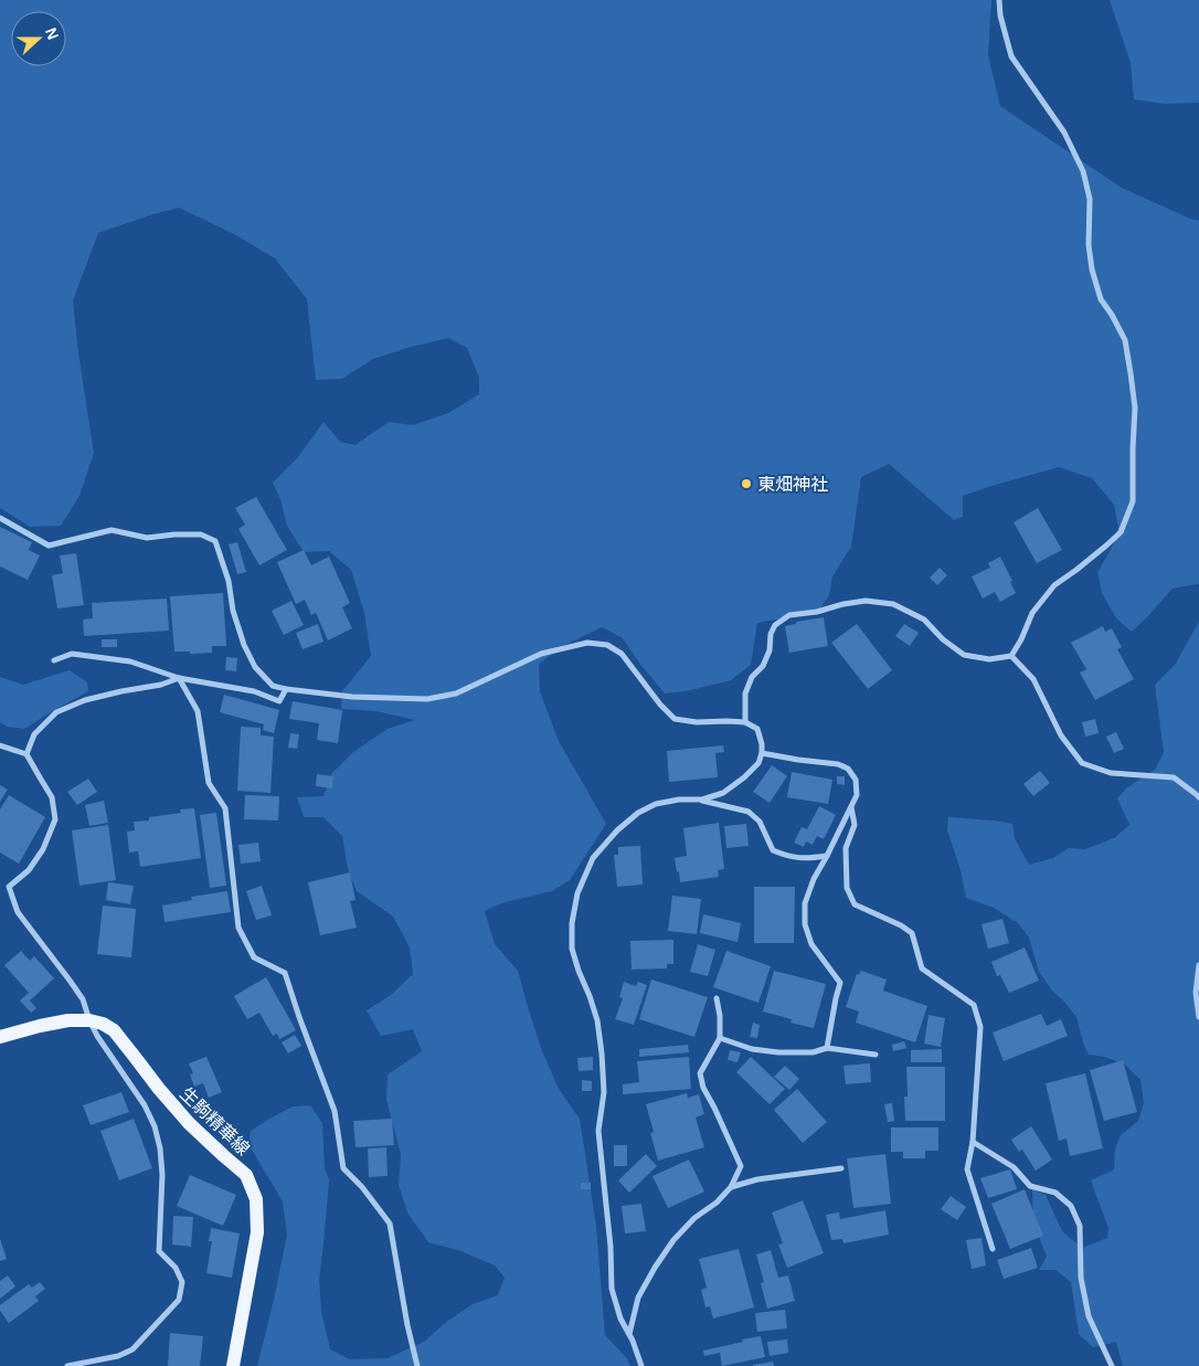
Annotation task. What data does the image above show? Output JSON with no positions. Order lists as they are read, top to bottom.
{
  "streets": {
    "main road": ["生駒精華線"]
  },
  "places": ["東畑神社"],
  "north": "right"
}
